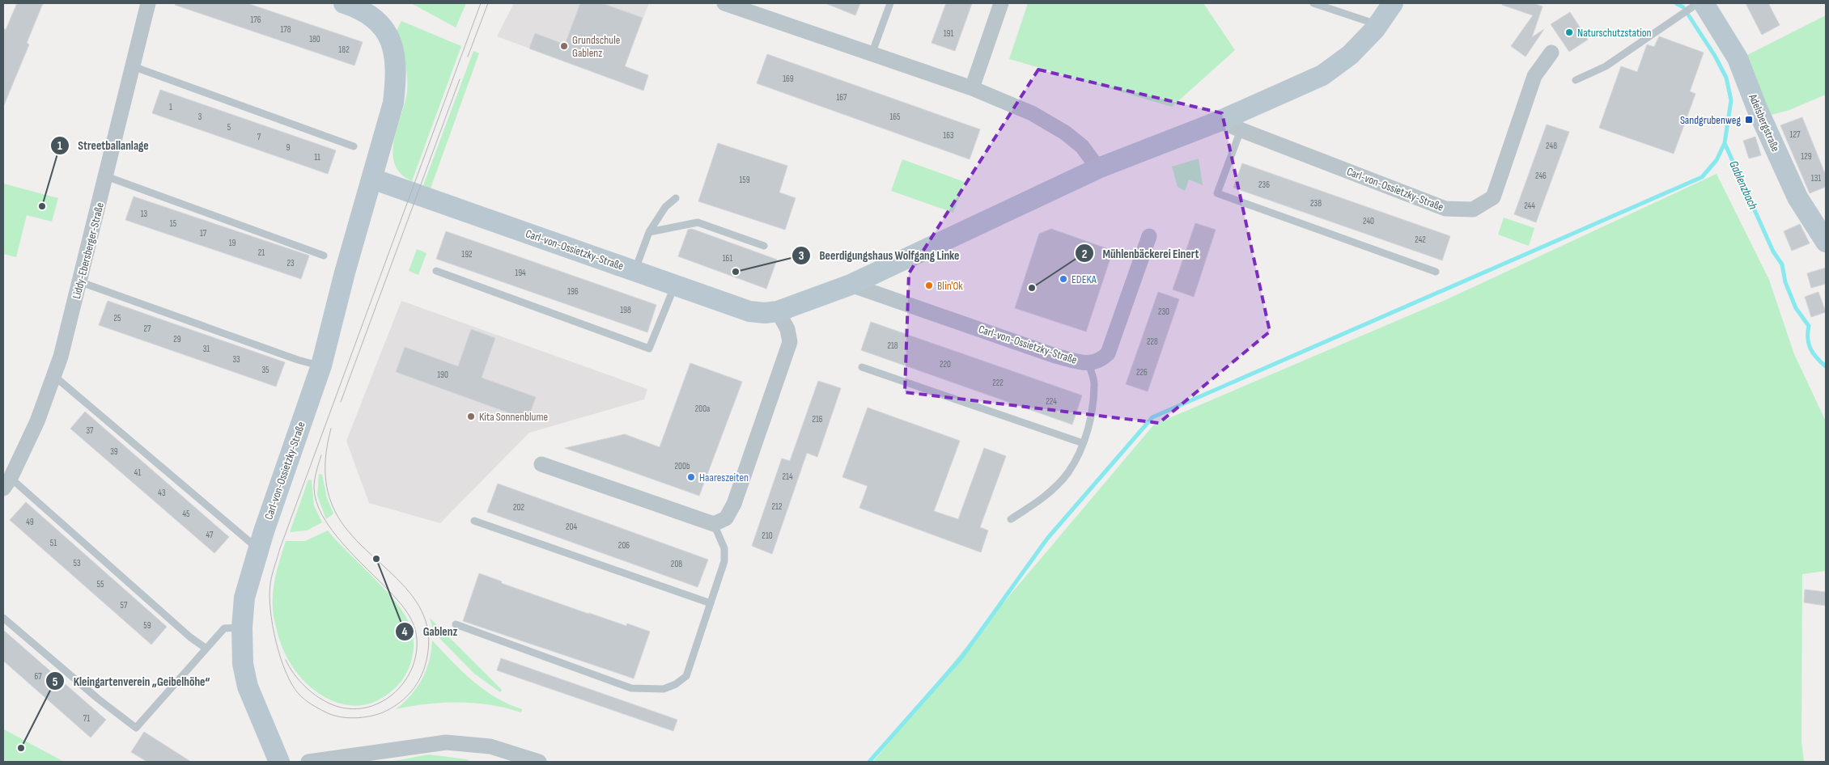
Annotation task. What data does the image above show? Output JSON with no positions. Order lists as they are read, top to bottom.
{
  "streets": {
    "street": ["Adelsbergstraße", "Carl-von-Ossietzky-Straße", "Liddy-Ebersberger-Straße"]
  },
  "water": ["Gablenzbach"],
  "places": {
    "other": [
      "Naturschutzstation",
      "Grundschule Gablenz",
      "Streetballanlage",
      "Beerdigungshaus Wolfgang Linke",
      "EDEKA",
      "Blin'Ok",
      "Mühlenbäckerei Einert",
      "Kita Sonnenblume",
      "Haareszeiten",
      "Gablenz",
      "Kleingartenverein „Geibelhöhe“"
    ],
    "transit": ["Sandgrubenweg"]
  },
  "house_numbers": [
    "176",
    "178",
    "191",
    "180",
    "182",
    "169",
    "167",
    "1",
    "3",
    "165",
    "5",
    "127",
    "163",
    "7",
    "248",
    "9",
    "129",
    "11",
    "246",
    "131",
    "159",
    "236",
    "238",
    "244",
    "13",
    "240",
    "15",
    "17",
    "242",
    "19",
    "21",
    "192",
    "161",
    "23",
    "194",
    "196",
    "198",
    "230",
    "25",
    "27",
    "29",
    "228",
    "218",
    "31",
    "33",
    "220",
    "35",
    "226",
    "190",
    "222",
    "224",
    "200a",
    "216",
    "37",
    "39",
    "200b",
    "41",
    "214",
    "43",
    "212",
    "202",
    "45",
    "49",
    "204",
    "47",
    "210",
    "51",
    "206",
    "53",
    "208",
    "55",
    "57",
    "59",
    "67",
    "71"
  ]
}
